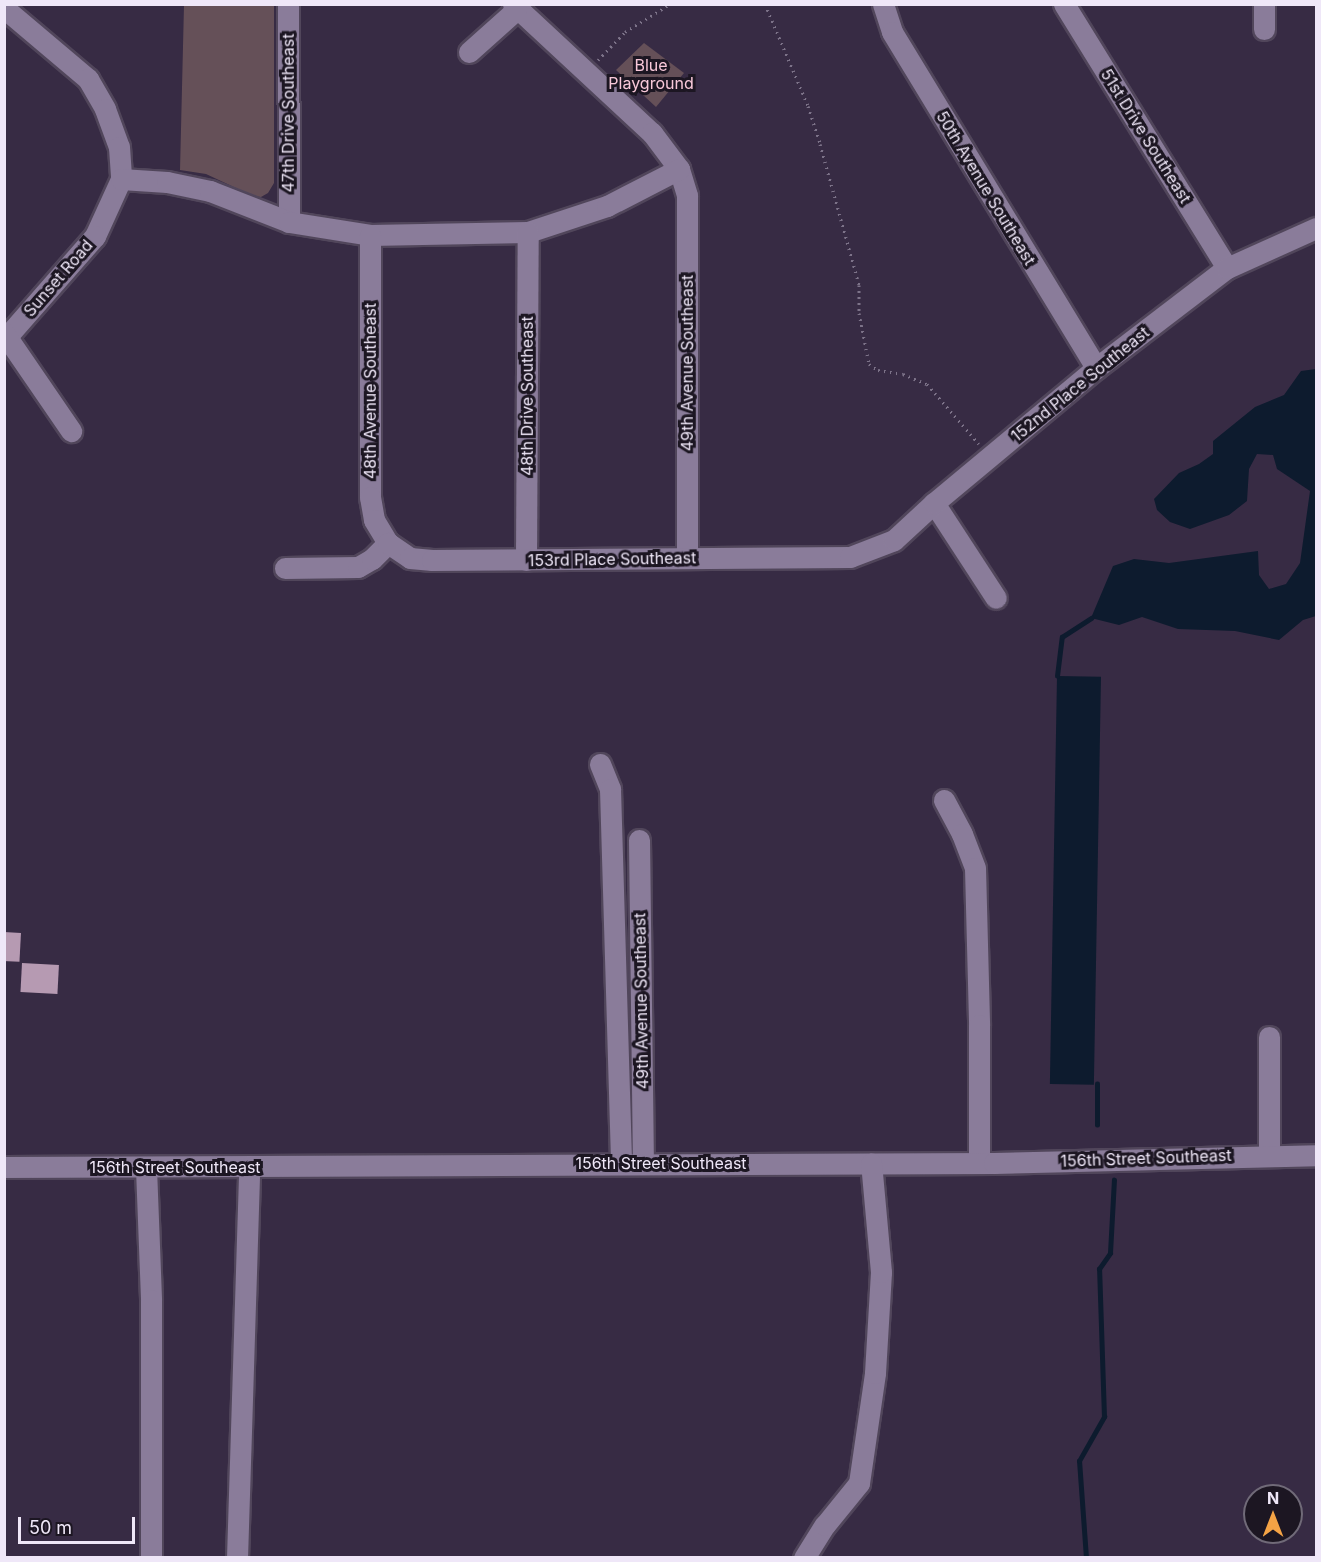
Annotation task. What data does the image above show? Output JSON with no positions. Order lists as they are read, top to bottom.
{
  "streets": {
    "street": [
      "47th Drive Southeast",
      "51st Drive Southeast",
      "50th Avenue Southeast",
      "Sunset Road",
      "49th Avenue Southeast",
      "152nd Place Southeast",
      "48th Avenue Southeast",
      "48th Drive Southeast",
      "153rd Place Southeast",
      "156th Street Southeast"
    ]
  },
  "crossings": [
    ["51st Drive Southeast", "152nd Place Southeast"],
    ["50th Avenue Southeast", "152nd Place Southeast"],
    ["49th Avenue Southeast", "153rd Place Southeast"],
    ["49th Avenue Southeast", "156th Street Southeast"],
    ["152nd Place Southeast", "153rd Place Southeast"],
    ["48th Avenue Southeast", "153rd Place Southeast"],
    ["48th Drive Southeast", "153rd Place Southeast"]
  ],
  "parks": ["Blue Playground"],
  "scale_bar": "50 m",
  "north": "top"
}
